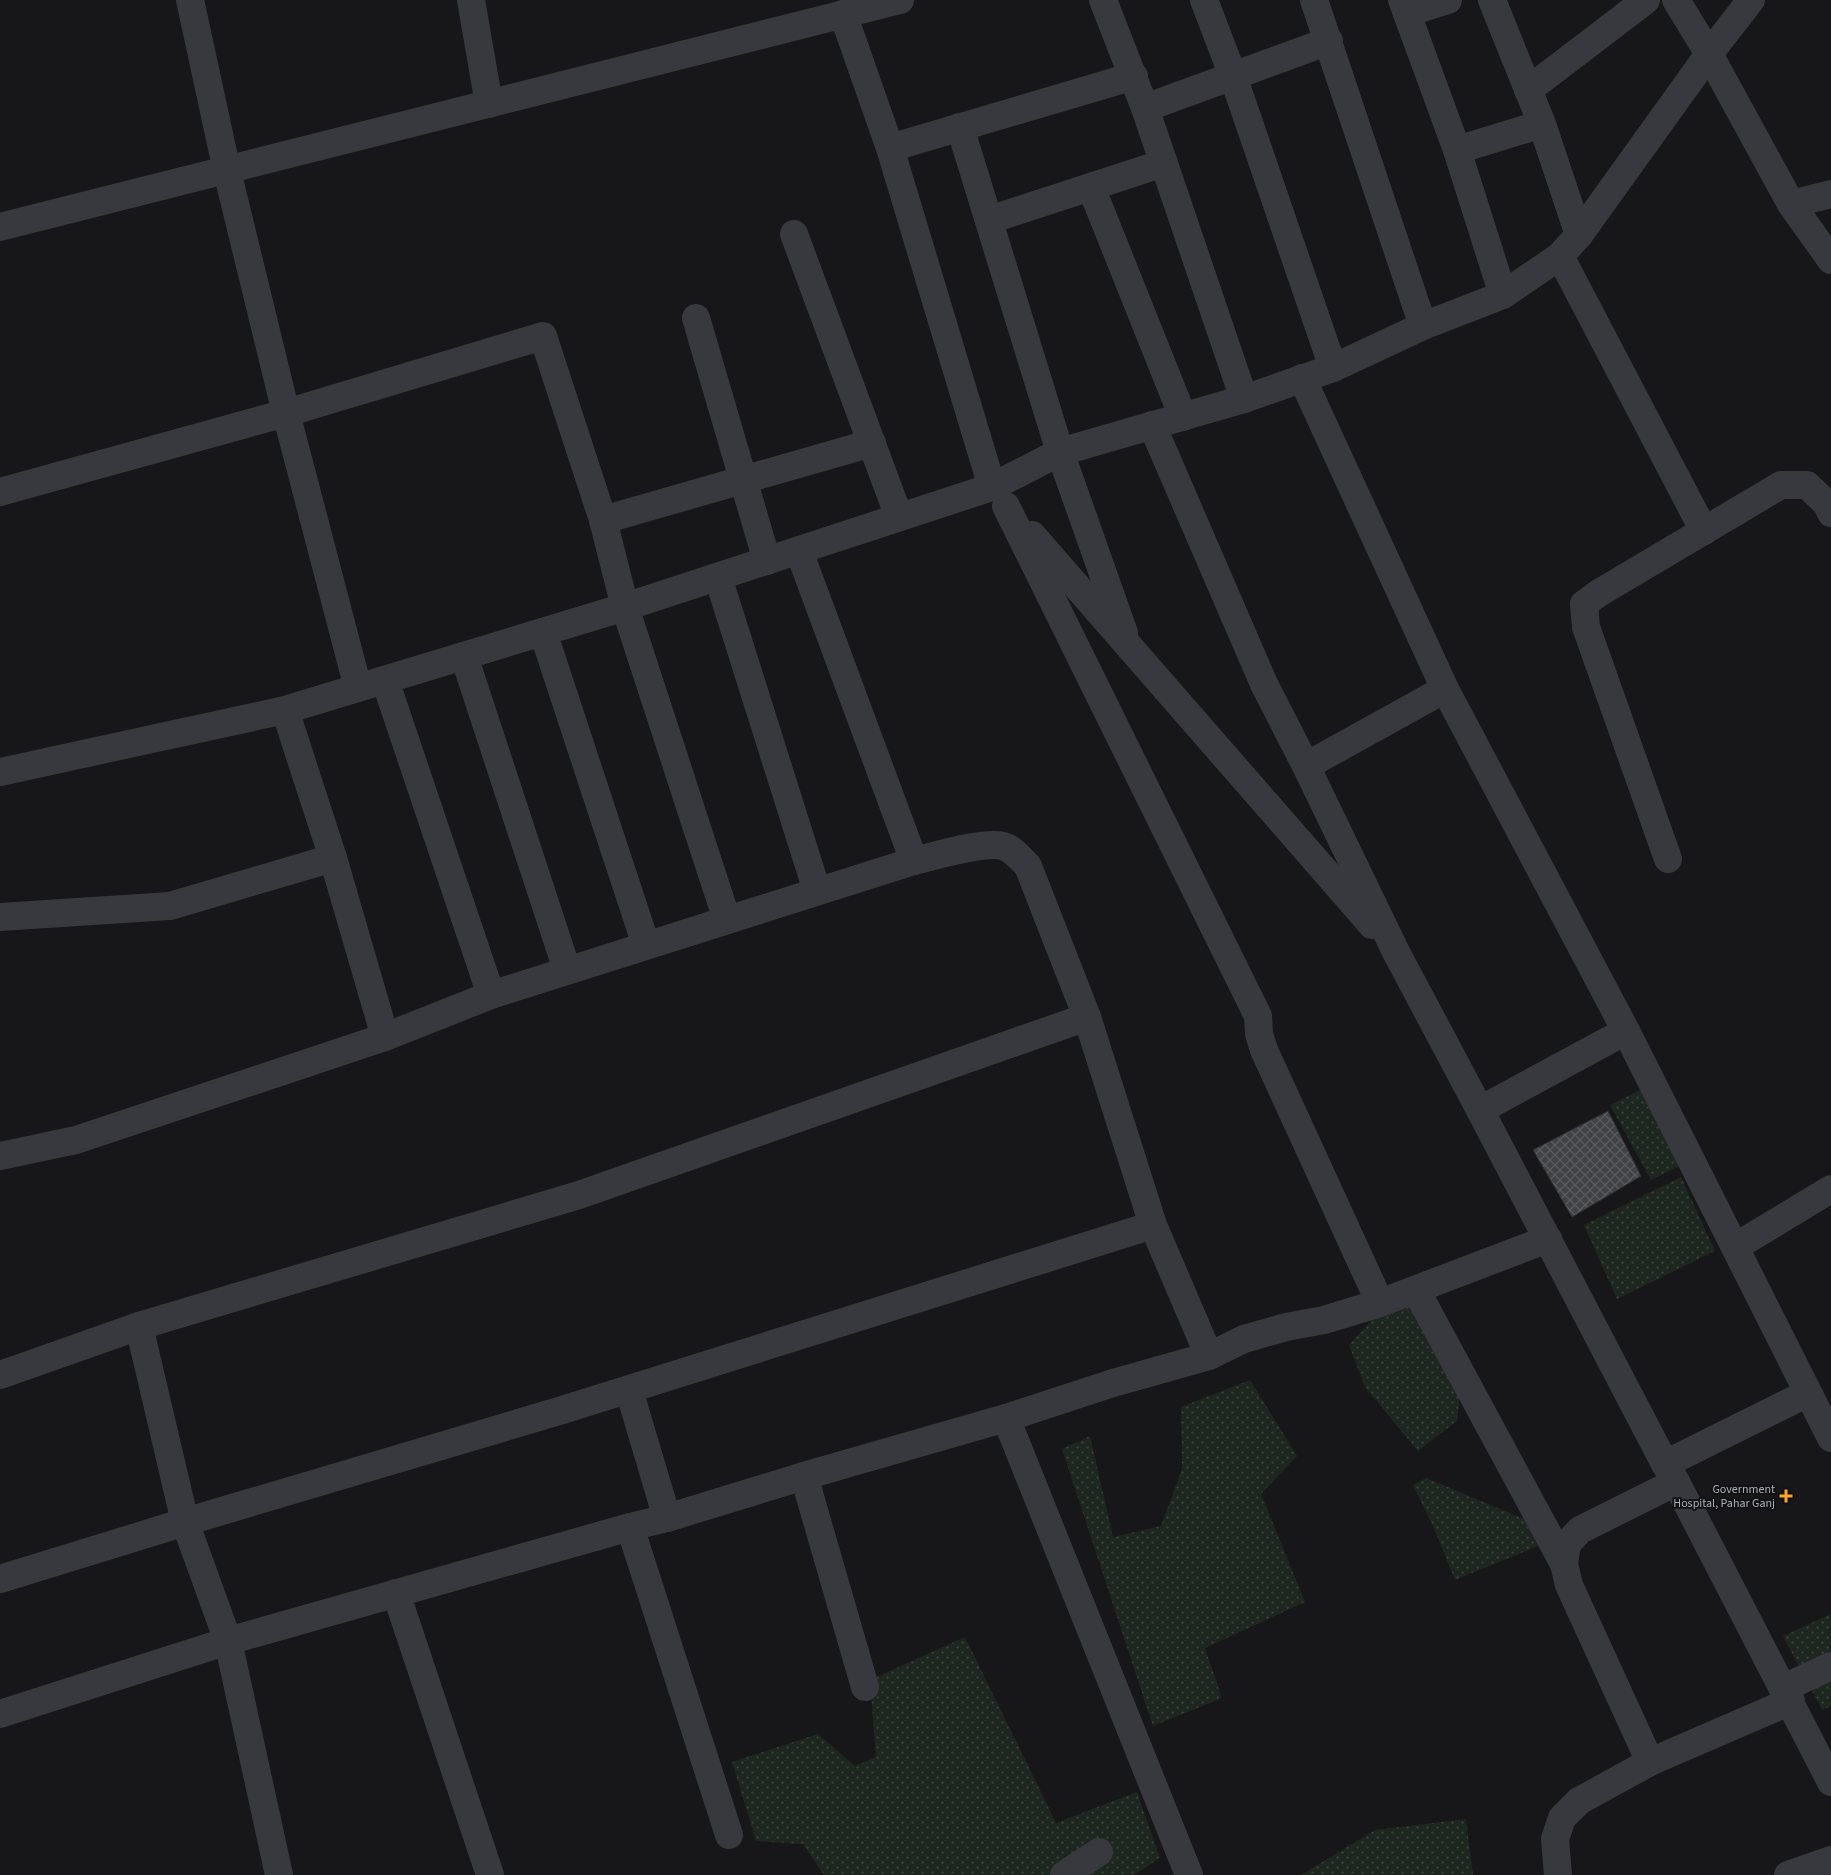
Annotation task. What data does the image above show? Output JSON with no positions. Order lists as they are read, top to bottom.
{
  "places": {
    "health": ["Government Hospital, Pahar Ganj"]
  }
}
